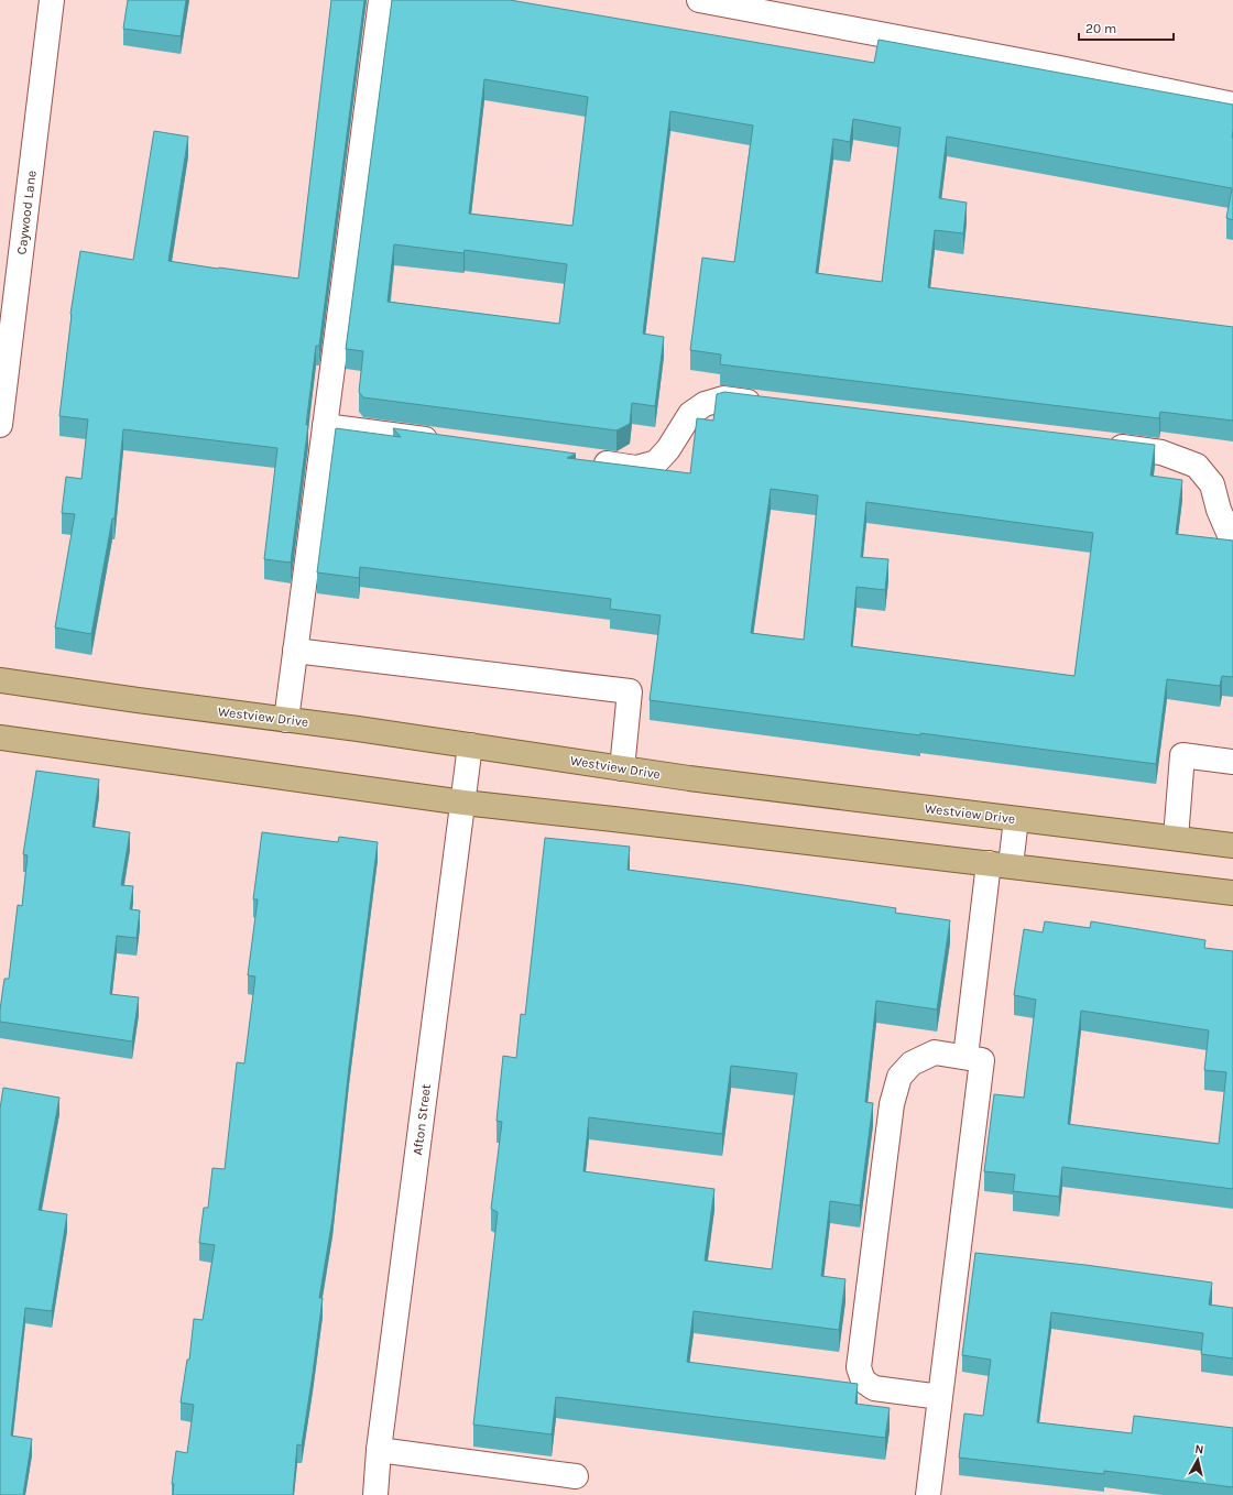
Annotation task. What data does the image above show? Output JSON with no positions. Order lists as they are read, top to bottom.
{
  "streets": {
    "main road": ["Westview Drive"],
    "street": ["Caywood Lane", "Afton Street"]
  },
  "crossings": [
    ["Westview Drive", "Afton Street"]
  ],
  "scale_bar": "20 m",
  "north": "top"
}
